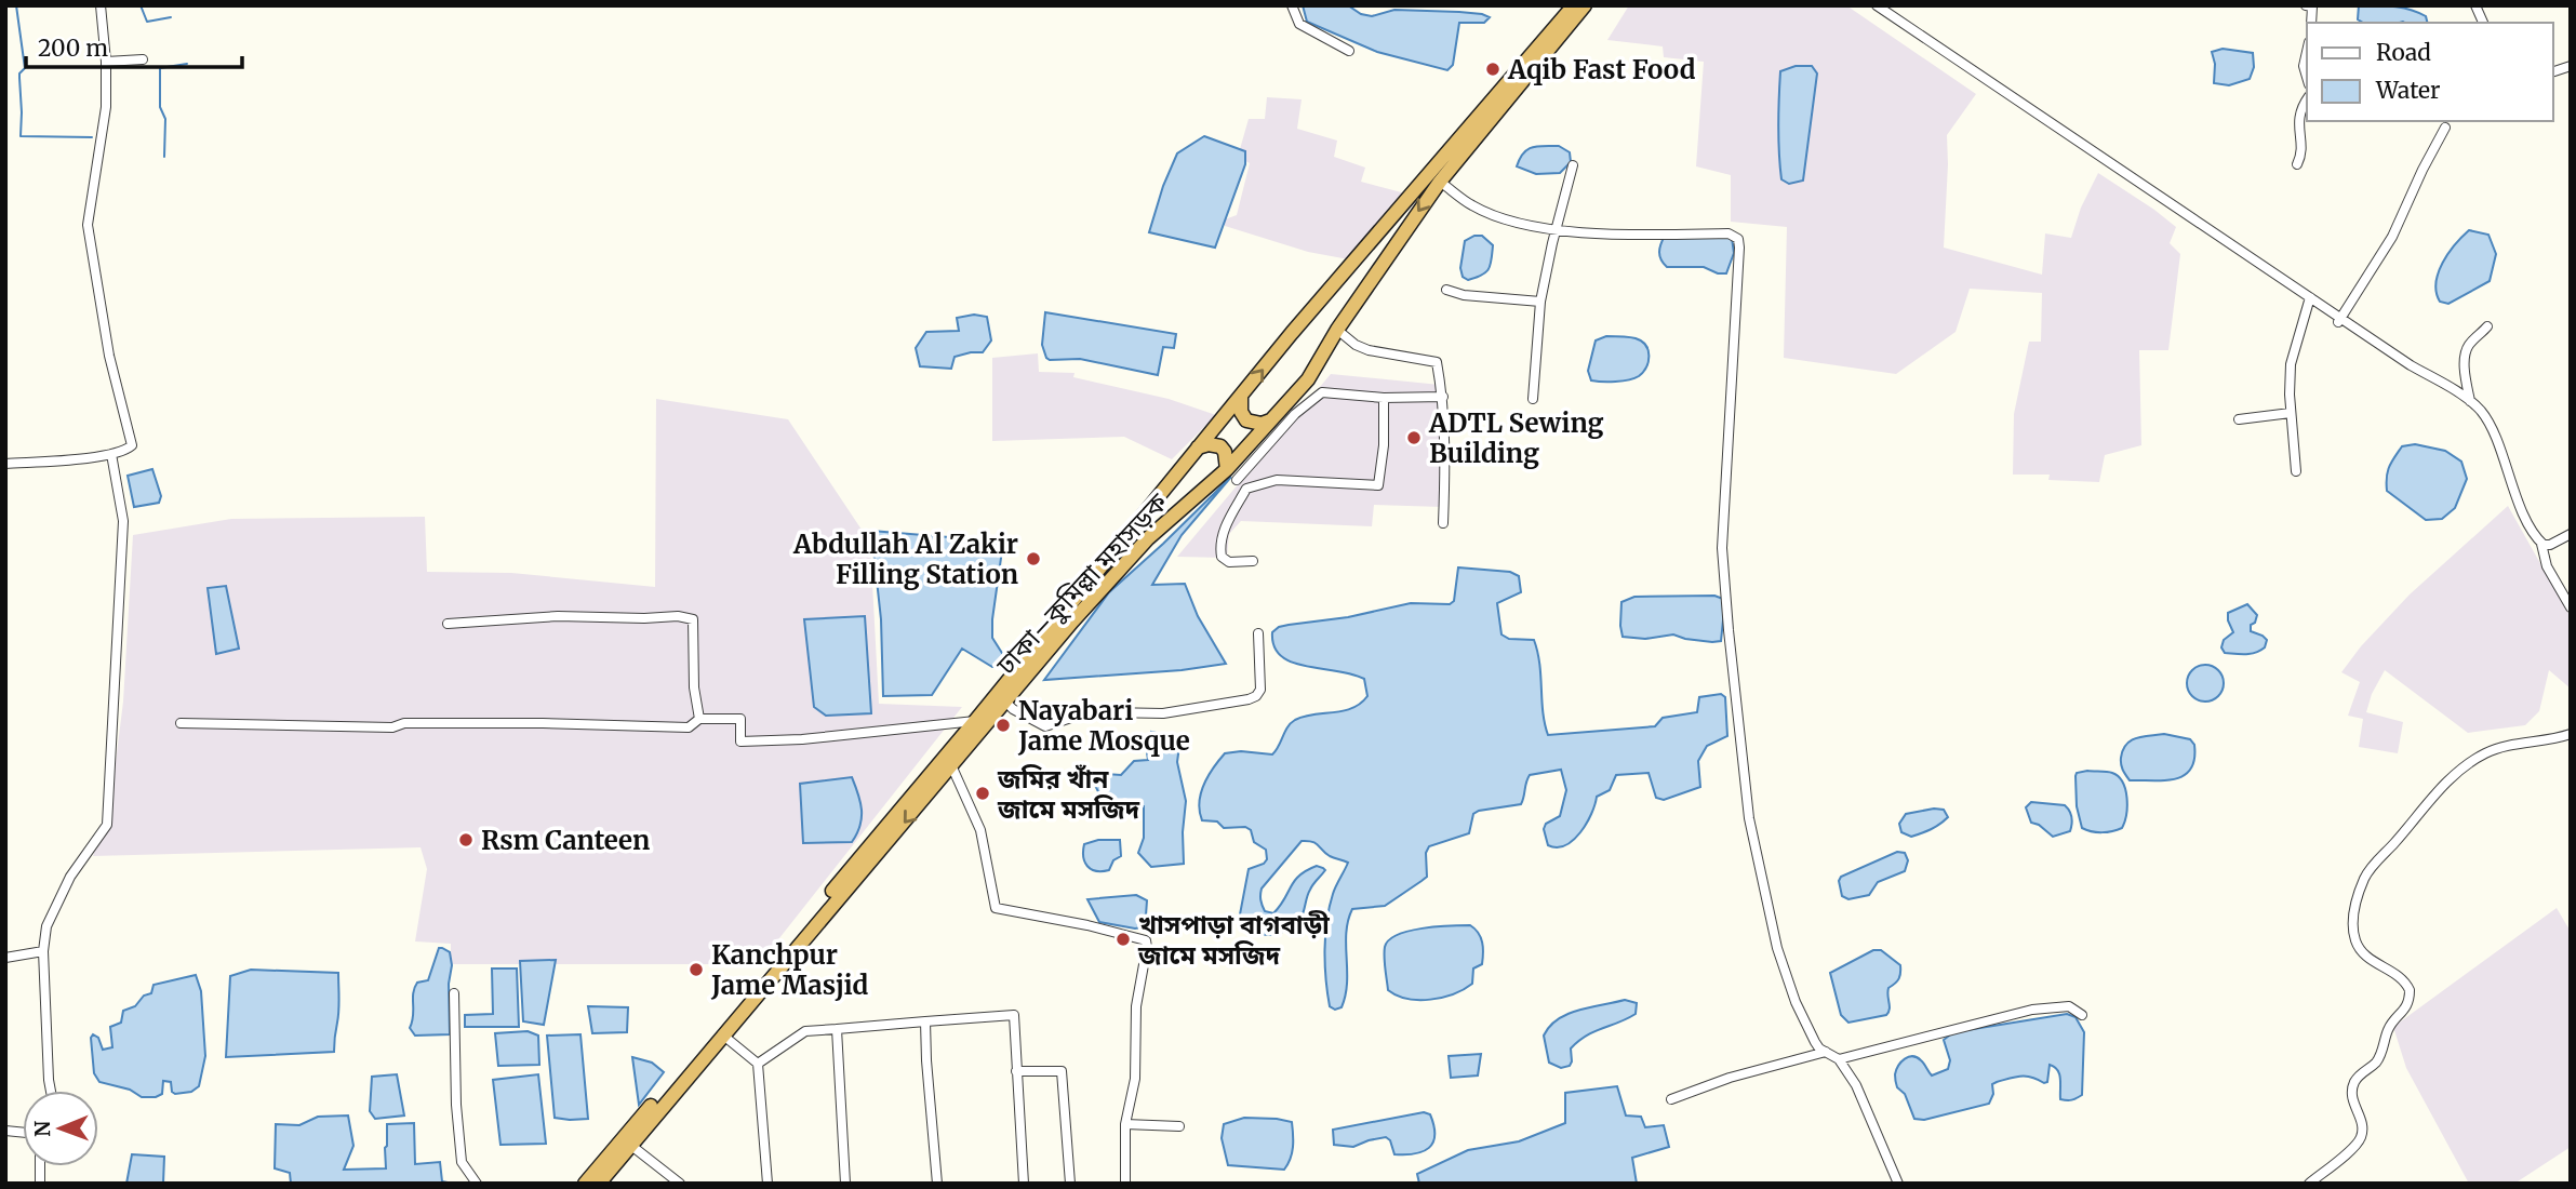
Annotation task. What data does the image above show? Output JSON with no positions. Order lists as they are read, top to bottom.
{
  "streets": {
    "highway": ["ঢাকা–কুমিল্লা মহাসড়ক"]
  },
  "places": [
    "Aqib Fast Food",
    "ADTL Sewing Building",
    "Abdullah Al Zakir Filling Station",
    "Nayabari Jame Mosque",
    "জমির খাঁন জামে মসজিদ",
    "Rsm Canteen",
    "খাসপাড়া বাগবাড়ী জামে মসজিদ",
    "Kanchpur Jame Masjid"
  ],
  "legend": ["Road", "Water"],
  "scale_bar": "200 m",
  "north": "left"
}
